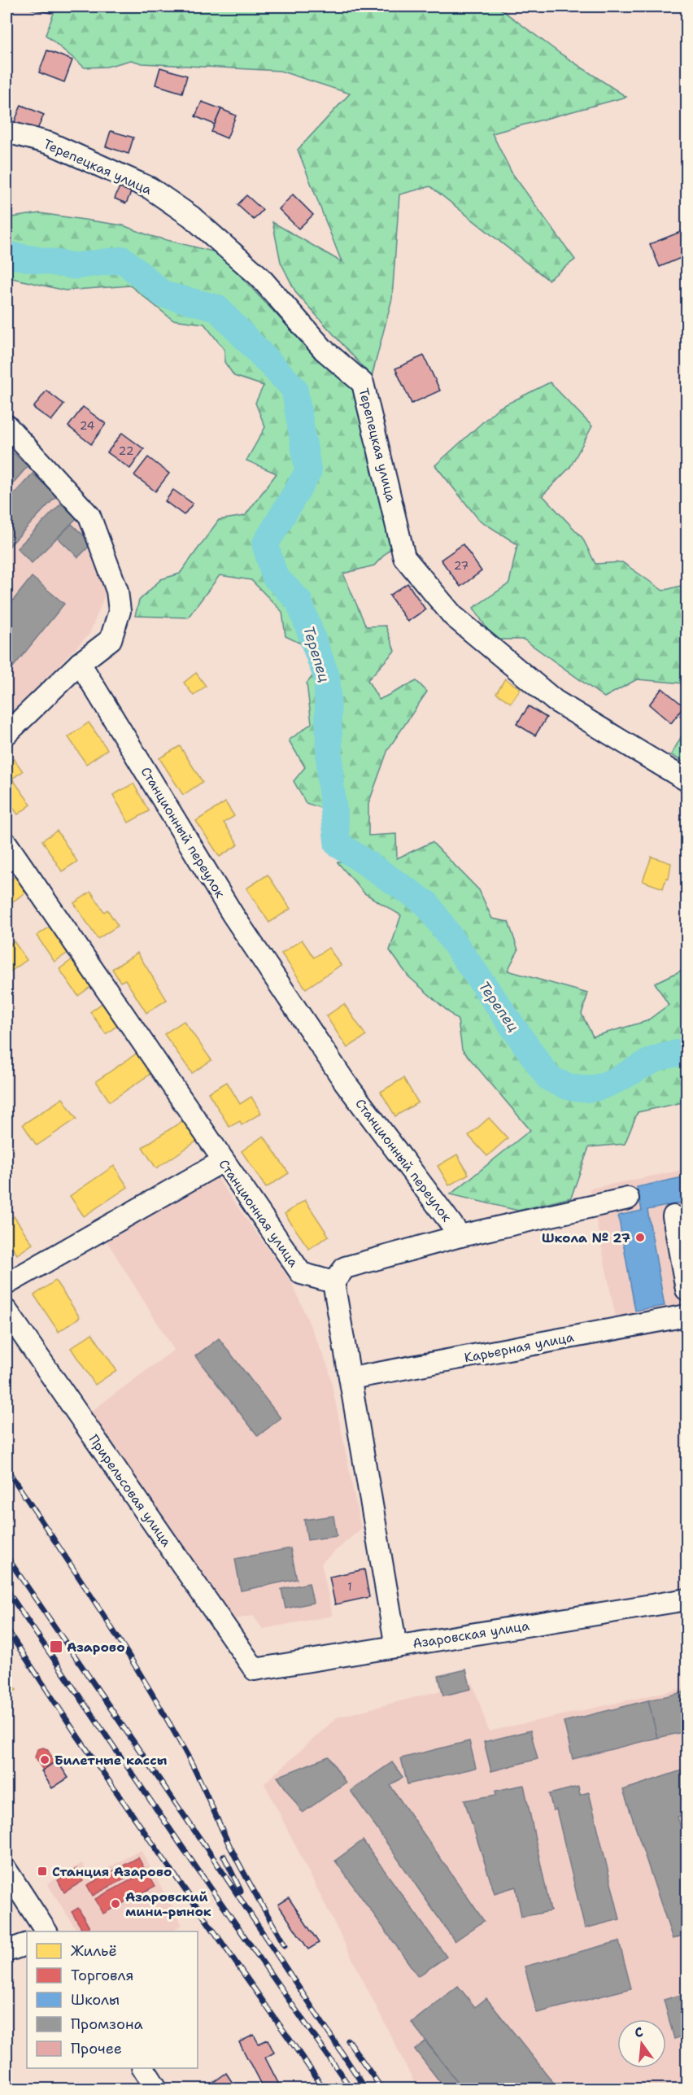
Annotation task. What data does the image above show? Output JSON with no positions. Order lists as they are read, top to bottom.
{
  "streets": {
    "street": [
      "Терепецкая улица",
      "Станционный переулок",
      "Станционная улица",
      "Карьерная улица",
      "Прирельсовая улица",
      "Азаровская улица"
    ]
  },
  "crossings": [
    ["Прирельсовая улица", "Азаровская улица"]
  ],
  "water": ["Терепец"],
  "places": {
    "other": ["Школа № 27", "Билетные кассы", "Азаровский мини-рынок"],
    "transit": ["Азарово", "Станция Азарово"]
  },
  "house_numbers": [
    "24",
    "22",
    "27",
    "1"
  ],
  "legend": [
    "Жильё",
    "Торговля",
    "Школы",
    "Промзона",
    "Прочее"
  ],
  "north": "top"
}
